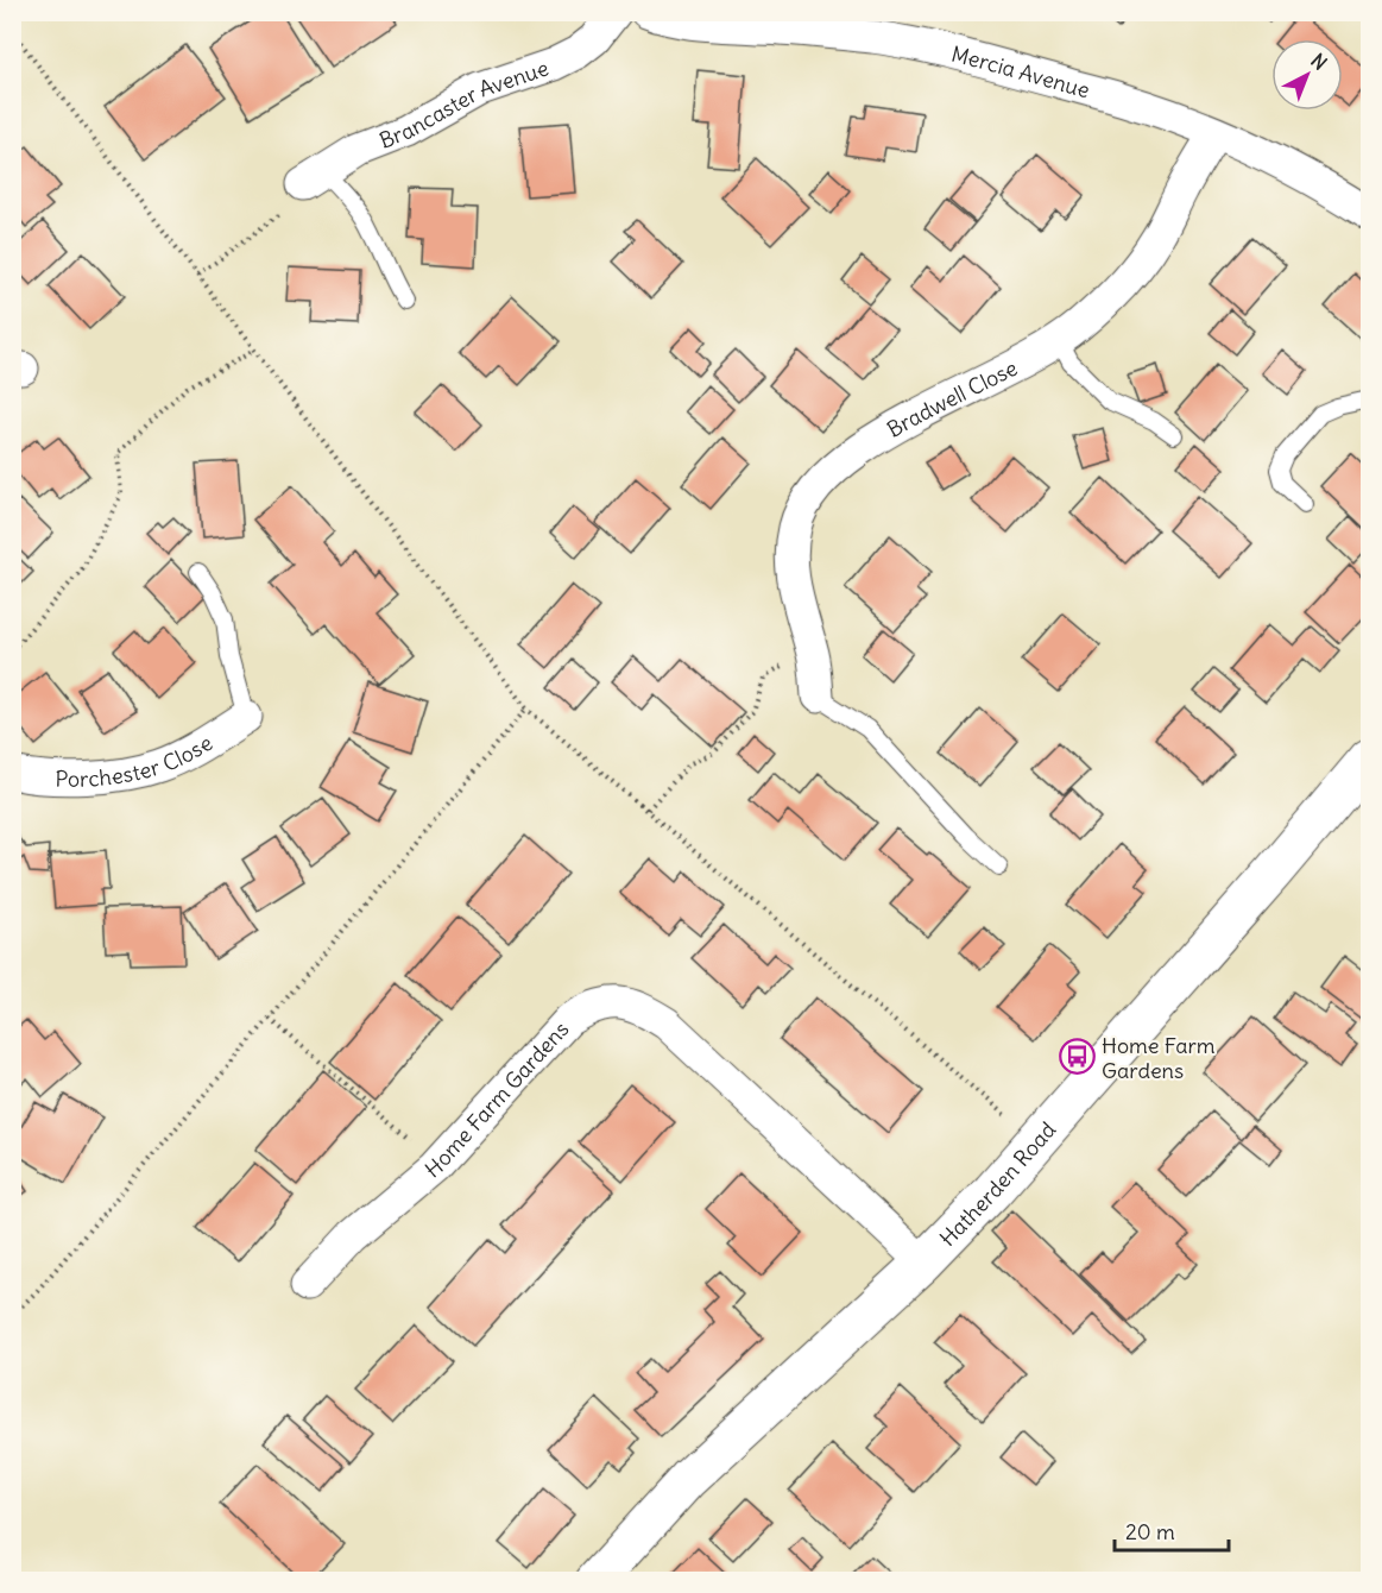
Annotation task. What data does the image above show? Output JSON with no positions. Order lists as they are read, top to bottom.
{
  "streets": {
    "street": [
      "Mercia Avenue",
      "Brancaster Avenue",
      "Bradwell Close",
      "Porchester Close",
      "Home Farm Gardens",
      "Hatherden Road"
    ]
  },
  "crossings": [
    ["Mercia Avenue", "Bradwell Close"],
    ["Home Farm Gardens", "Hatherden Road"]
  ],
  "places": {
    "bus stop": ["Home Farm Gardens"]
  },
  "scale_bar": "20 m",
  "north": "top right"
}
